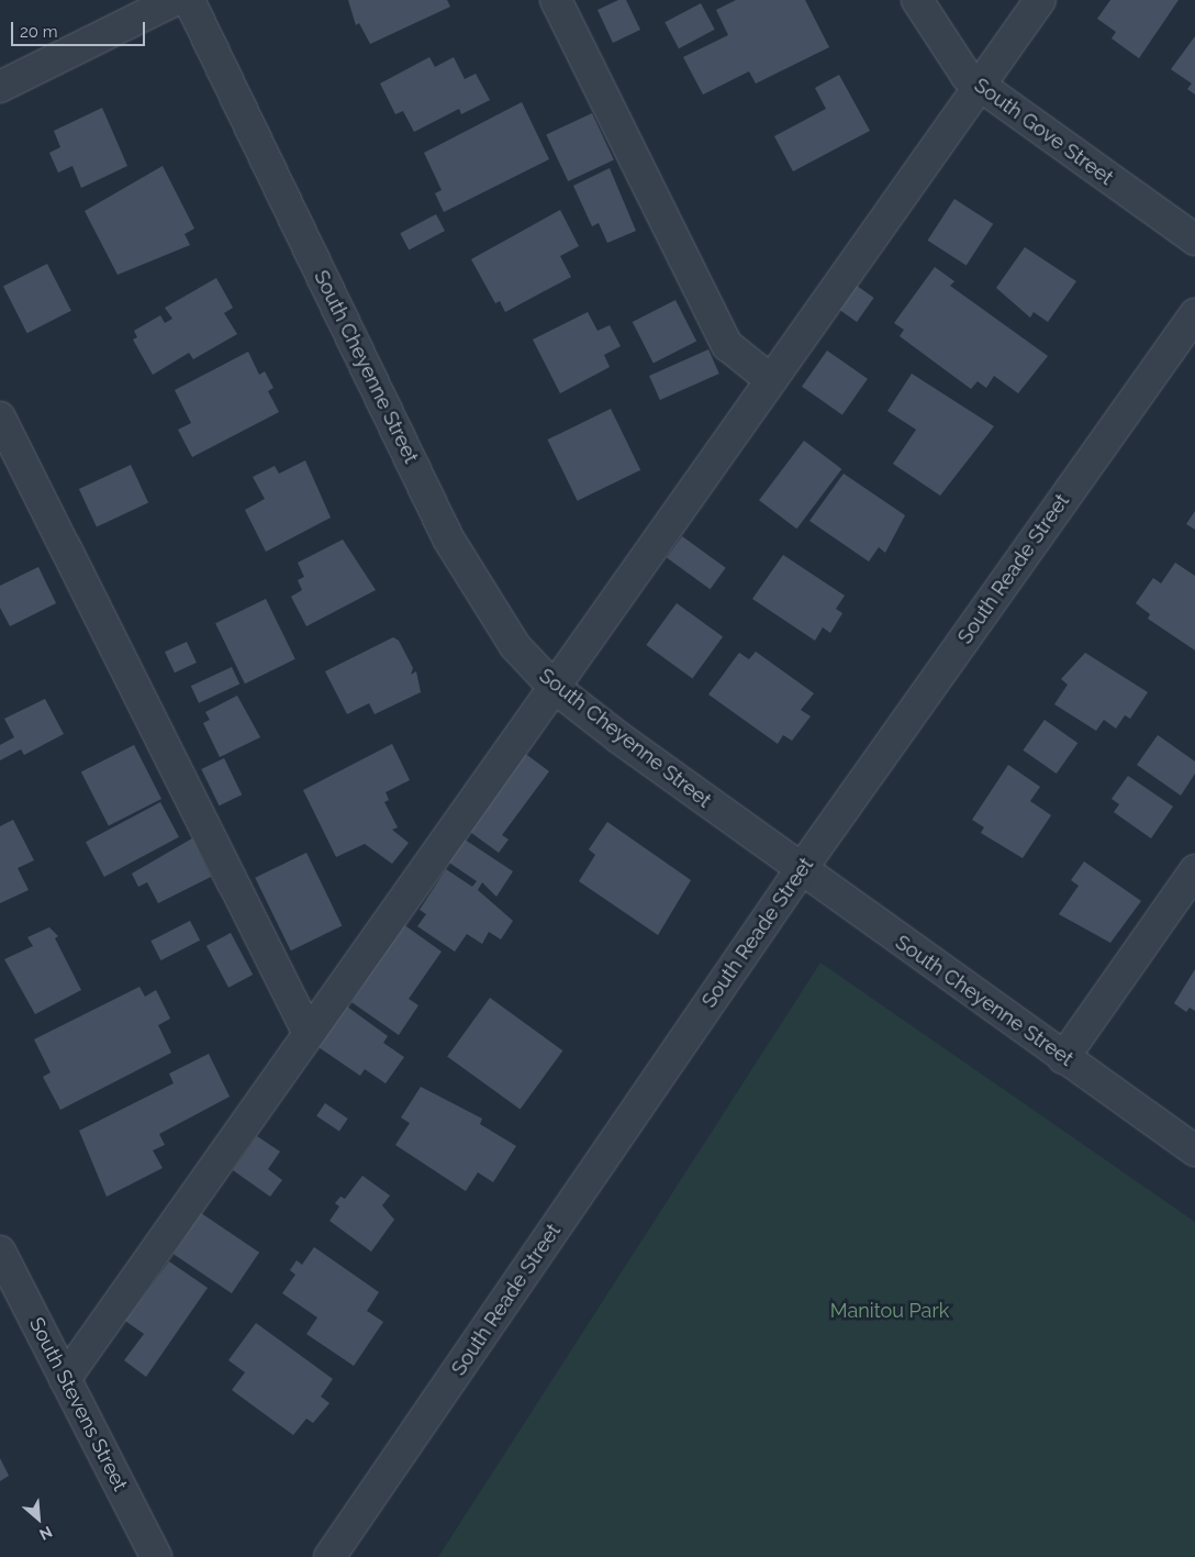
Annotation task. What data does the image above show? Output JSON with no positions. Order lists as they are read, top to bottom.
{
  "streets": {
    "street": [
      "South Gove Street",
      "South Cheyenne Street",
      "South Reade Street",
      "South Stevens Street"
    ]
  },
  "crossings": [
    ["South Cheyenne Street", "South Reade Street"]
  ],
  "parks": ["Manitou Park"],
  "scale_bar": "20 m",
  "north": "bottom right"
}
